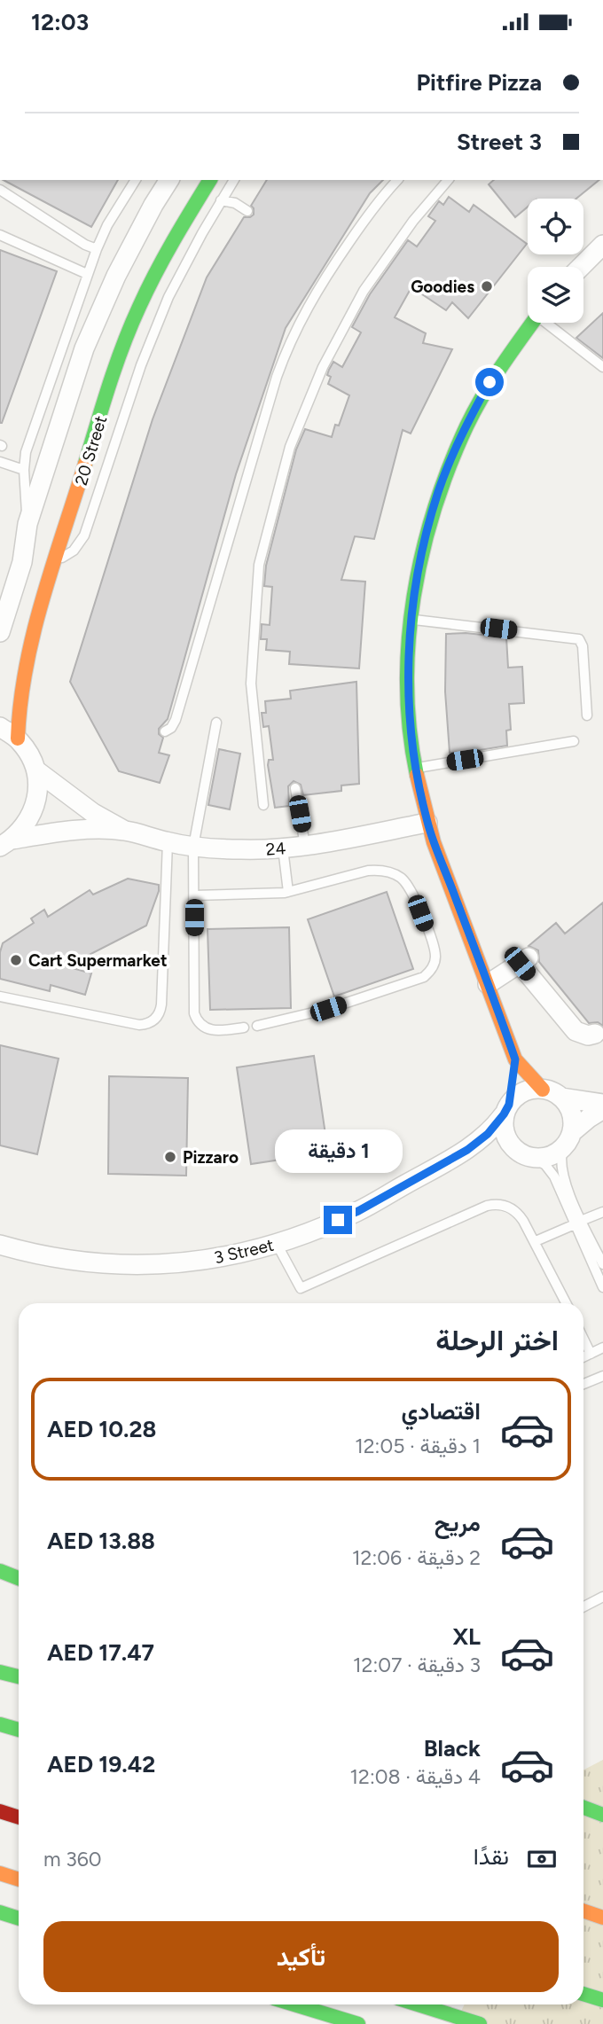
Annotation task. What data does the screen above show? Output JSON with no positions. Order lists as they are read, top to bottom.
{
  "streets": {
    "main road": ["20 Street"],
    "street": ["24", "3 Street"]
  },
  "places": ["Goodies", "Cart Supermarket", "Pizzaro"],
  "page": {
    "status": "12:03",
    "banner": ["Pitfire Pizza", "3 Street"],
    "bubble": "1 دقيقة",
    "heading": "اختر الرحلة",
    "list": [
      {
        "name": "اقتصادي",
        "note": "1 دقيقة · 12:05",
        "value": "AED 10.28"
      },
      {
        "name": "مريح",
        "note": "2 دقيقة · 12:06",
        "value": "AED 13.88"
      },
      {
        "name": "XL",
        "note": "3 دقيقة · 12:07",
        "value": "AED 17.47"
      },
      {
        "name": "Black",
        "note": "4 دقيقة · 12:08",
        "value": "AED 19.42"
      }
    ],
    "pay": ["نقدًا", "360 m"],
    "buttons": "تأكيد"
  }
}
